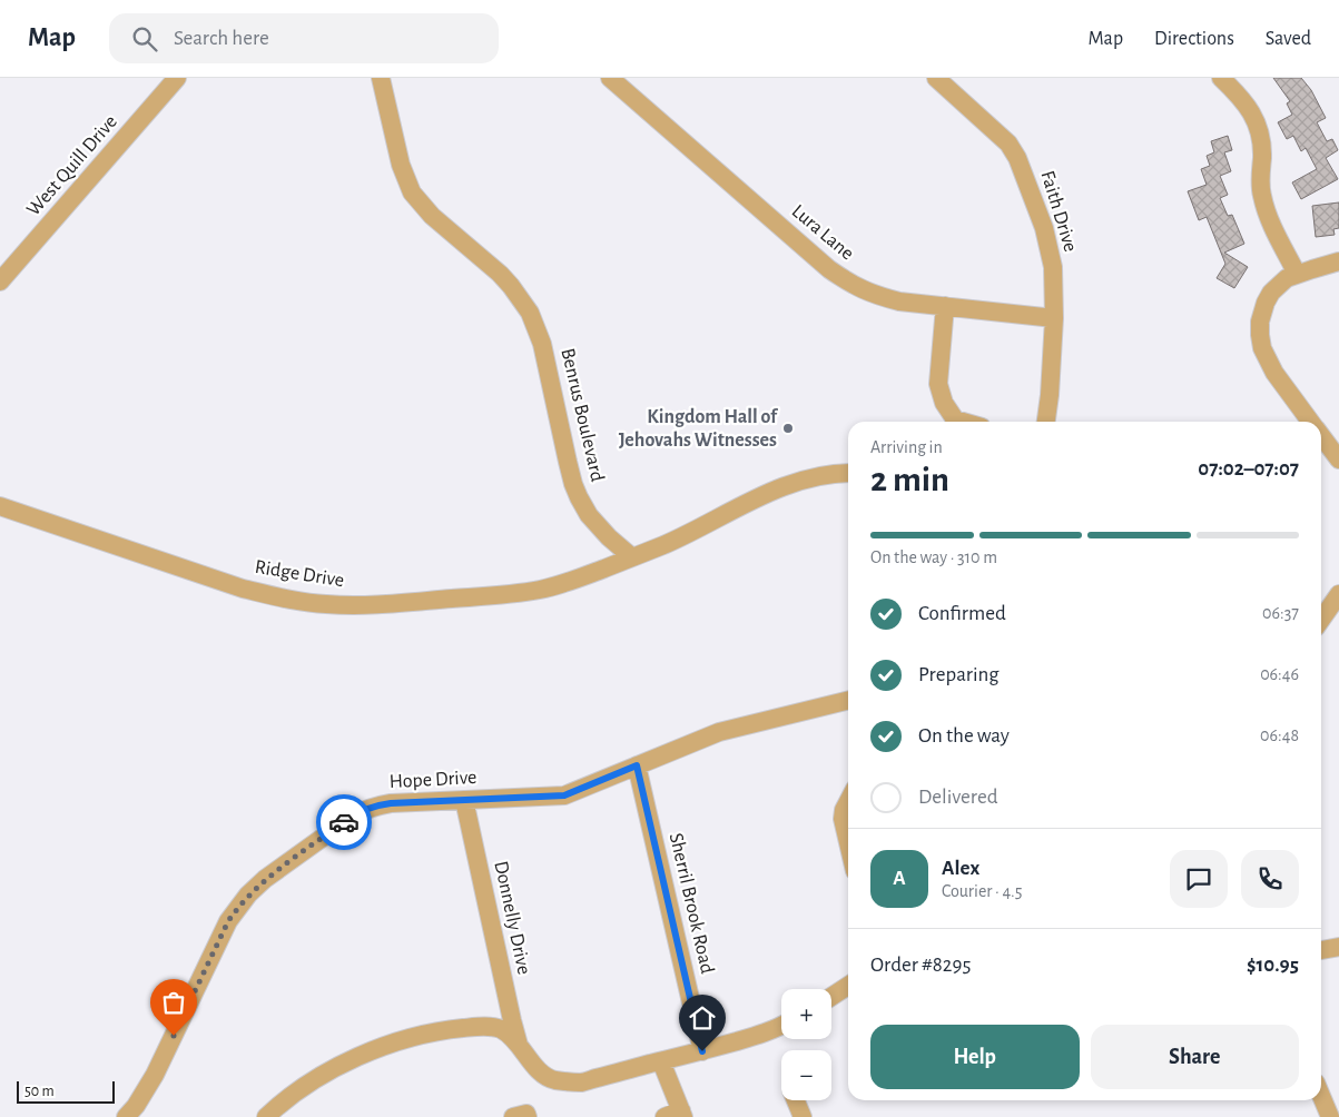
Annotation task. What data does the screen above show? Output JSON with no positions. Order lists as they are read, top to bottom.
{
  "streets": {
    "street": [
      "West Quill Drive",
      "Faith Drive",
      "Lura Lane",
      "Benrus Boulevard",
      "Ridge Drive",
      "Hope Drive",
      "Sherril Brook Road",
      "Donnelly Drive"
    ]
  },
  "crossings": [
    ["Faith Drive", "Lura Lane"],
    ["Benrus Boulevard", "Ridge Drive"],
    ["Hope Drive", "Sherril Brook Road"],
    ["Hope Drive", "Donnelly Drive"]
  ],
  "places": ["Kingdom Hall of Jehovahs Witnesses"],
  "scale_bar": "50 m",
  "page": {
    "header": "Map",
    "search": "Search here",
    "nav": ["Map", "Directions", "Saved"],
    "heading": ["2 min", "Arriving in", "07:02–07:07"],
    "panel": [
      "Alex",
      "Courier · 4.5",
      "Order #8295",
      "$10.95"
    ],
    "bar": "On the way · 310 m",
    "list": [
      ["Confirmed", "06:37"],
      ["Preparing", "06:46"],
      ["On the way", "06:48"],
      "Delivered"
    ],
    "round": "A",
    "map_buttons": ["+", "−"],
    "buttons": ["Help", "Share"],
    "scale": "50 m"
  }
}
